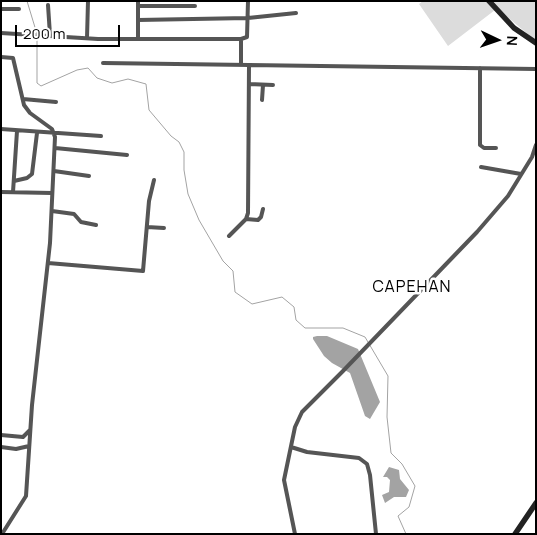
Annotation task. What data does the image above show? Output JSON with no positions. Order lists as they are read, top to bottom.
{
  "districts": ["CAPEHAN"],
  "scale_bar": "200 m",
  "north": "right"
}
